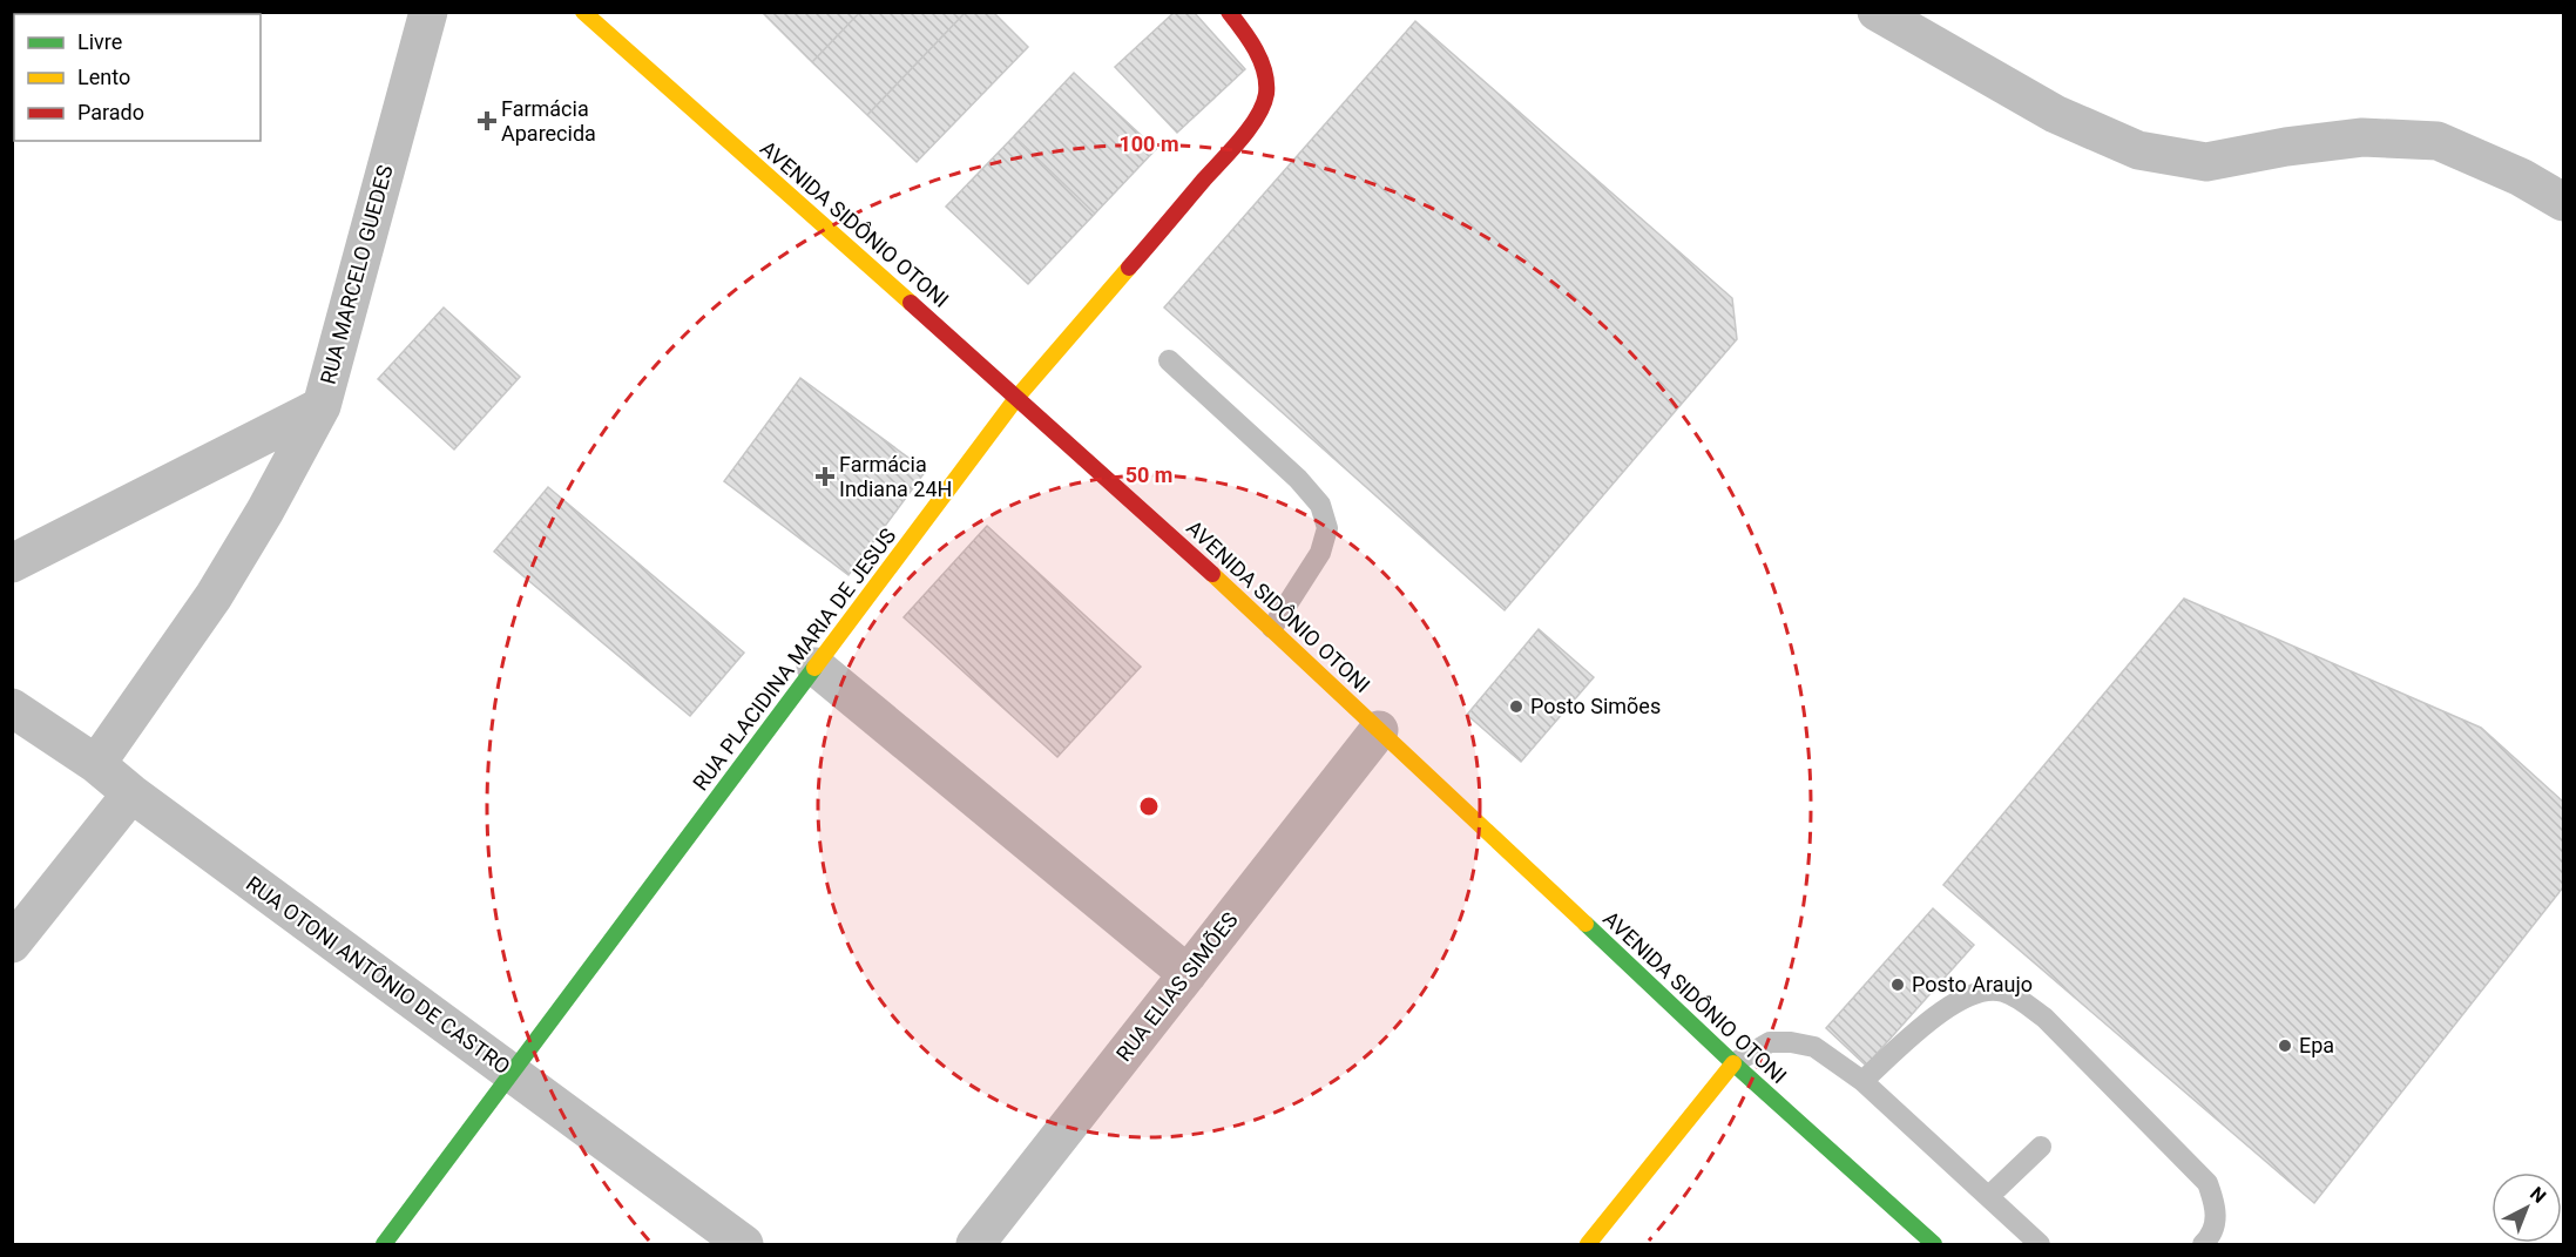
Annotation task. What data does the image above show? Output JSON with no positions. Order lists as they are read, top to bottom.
{
  "streets": {
    "main road": ["AVENIDA SIDÔNIO OTONI", "RUA PLACIDINA MARIA DE JESUS"],
    "street": ["RUA MARCELO GUEDES", "RUA OTONI ANTÔNIO DE CASTRO", "RUA ELIAS SIMÕES"]
  },
  "crossings": [
    ["AVENIDA SIDÔNIO OTONI", "RUA PLACIDINA MARIA DE JESUS"],
    ["AVENIDA SIDÔNIO OTONI", "RUA ELIAS SIMÕES"],
    ["RUA PLACIDINA MARIA DE JESUS", "RUA OTONI ANTÔNIO DE CASTRO"]
  ],
  "places": {
    "health": ["Farmácia Aparecida", "Farmácia Indiana 24H"],
    "other": ["Posto Simões", "Posto Araujo", "Epa"]
  },
  "legend": ["Livre", "Lento", "Parado"],
  "north": "top right",
  "rings": ["100 m", "50 m"]
}
